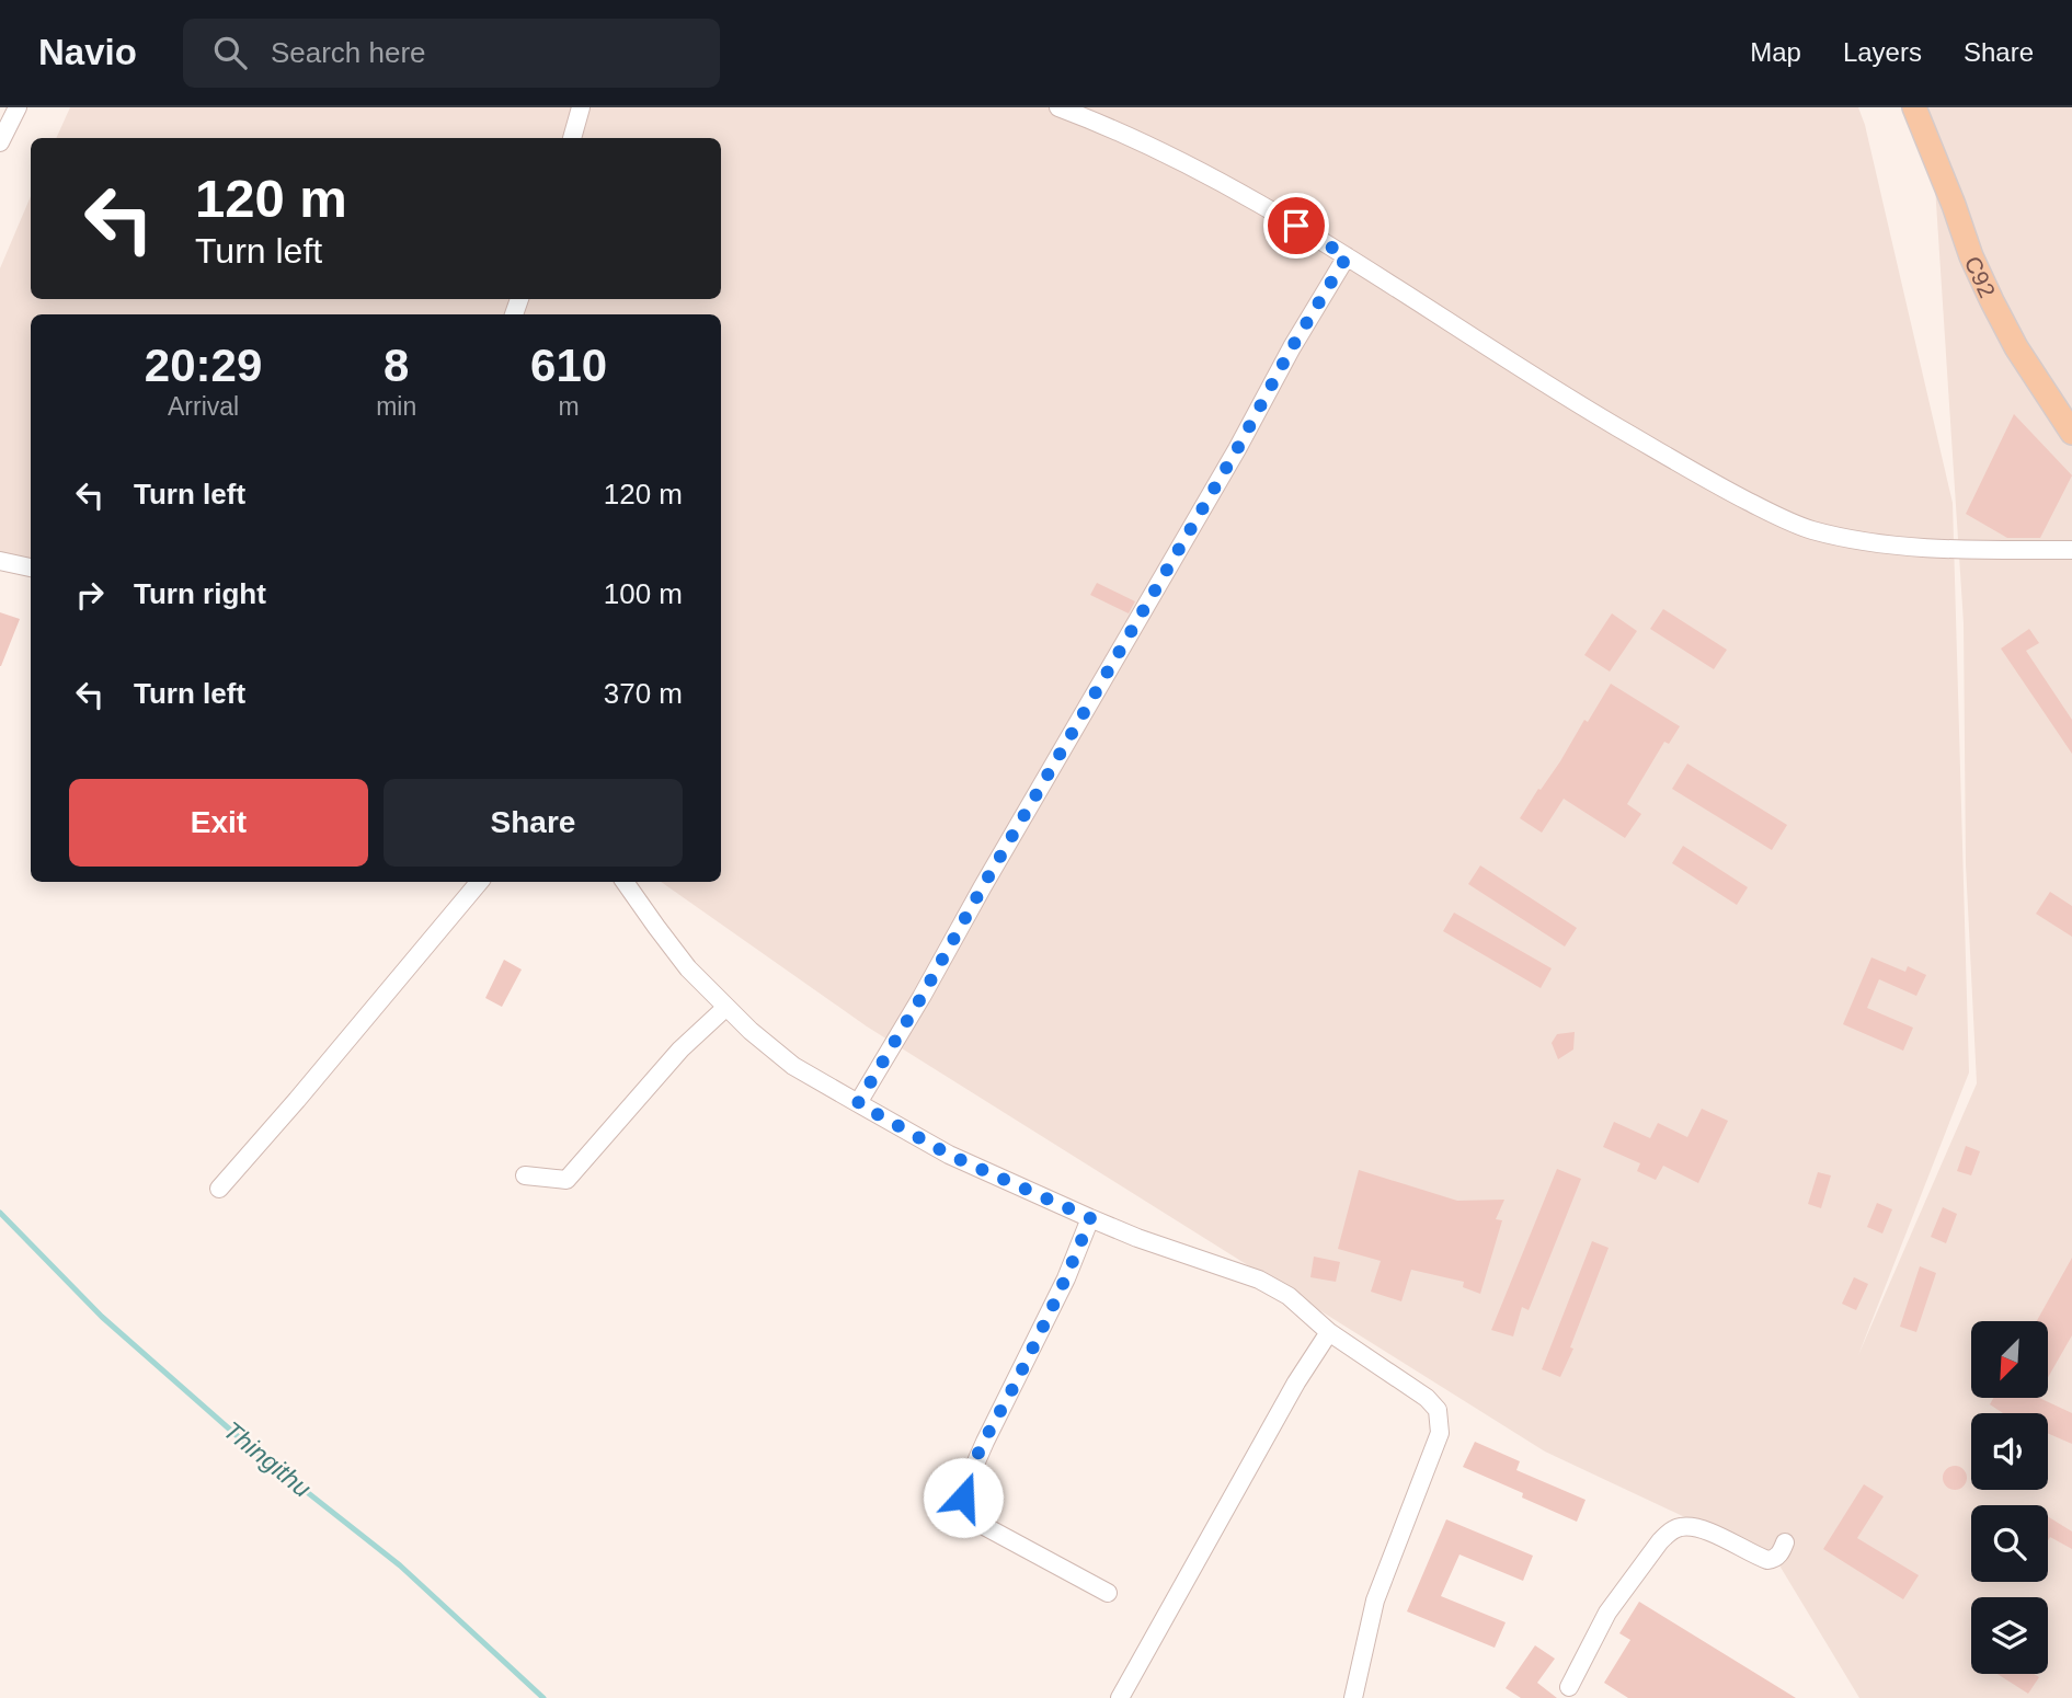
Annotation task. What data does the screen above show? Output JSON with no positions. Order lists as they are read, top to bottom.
{
  "streets": {
    "main road": ["C92"]
  },
  "water": ["Thingithu"],
  "north": "bottom left",
  "page": {
    "header": "Navio",
    "search": "Search here",
    "nav": ["Map", "Layers", "Share"],
    "turn": ["120 m", "Turn left"],
    "eta": [
      "20:29",
      "Arrival",
      "8",
      "min",
      "610",
      "m"
    ],
    "list": [
      {
        "name": "Turn left",
        "value": "120 m"
      },
      {
        "name": "Turn right",
        "value": "100 m"
      },
      {
        "name": "Turn left",
        "value": "370 m"
      }
    ],
    "buttons": ["Exit", "Share"]
  }
}
